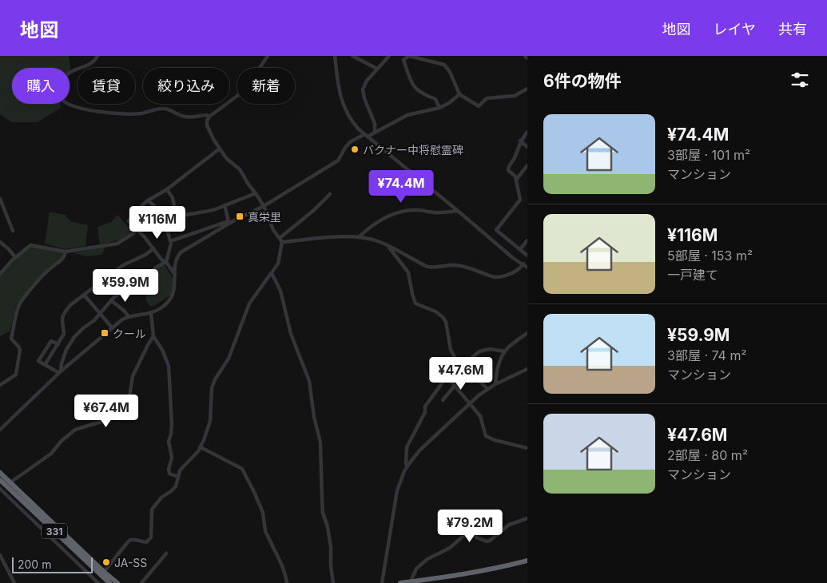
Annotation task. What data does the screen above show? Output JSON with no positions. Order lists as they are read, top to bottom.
{
  "streets": {
    "highway": ["331"]
  },
  "places": {
    "other": ["バクナー中将慰霊碑", "JA-SS"],
    "transit": ["真栄里", "クール"]
  },
  "scale_bar": "200 m",
  "page": {
    "header": "地図",
    "nav": ["地図", "レイヤ", "共有"],
    "heading": "6件の物件",
    "chip": [
      "購入",
      "賃貸",
      "絞り込み",
      "新着"
    ],
    "list": [
      {
        "name": "¥74.4M",
        "note": "3部屋 · 101 m² · マンション"
      },
      {
        "name": "¥116M",
        "note": "5部屋 · 153 m² · 一戸建て"
      },
      {
        "name": "¥59.9M",
        "note": "3部屋 · 74 m² · マンション"
      },
      {
        "name": "¥47.6M",
        "note": "2部屋 · 80 m² · マンション"
      }
    ],
    "price": [
      "¥74.4M",
      "¥116M",
      "¥59.9M",
      "¥47.6M",
      "¥67.4M",
      "¥79.2M"
    ],
    "scale": "200 m"
  }
}
